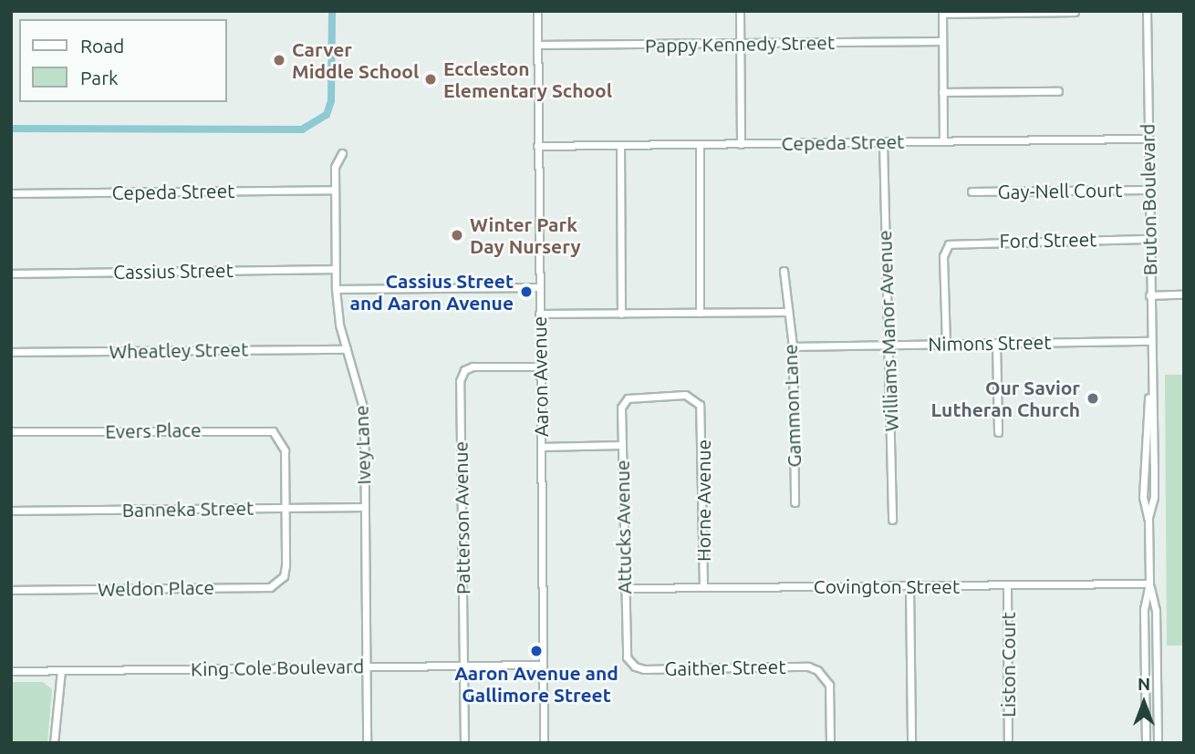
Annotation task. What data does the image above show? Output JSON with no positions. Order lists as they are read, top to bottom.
{
  "streets": {
    "street": [
      "Pappy Kennedy Street",
      "Cepeda Street",
      "Gay-Nell Court",
      "Bruton Boulevard",
      "Ford Street",
      "Cassius Street",
      "Williams Manor Avenue",
      "Nimons Street",
      "Wheatley Street",
      "Aaron Avenue",
      "Gammon Lane",
      "Evers Place",
      "Ivey Lane",
      "Horne Avenue",
      "Banneka Street",
      "Patterson Avenue",
      "Attucks Avenue",
      "Covington Street",
      "Weldon Place",
      "Liston Court",
      "King Cole Boulevard",
      "Gaither Street"
    ]
  },
  "crossings": [
    ["Pappy Kennedy Street", "Aaron Avenue"],
    ["Cepeda Street", "Bruton Boulevard"],
    ["Cepeda Street", "Williams Manor Avenue"],
    ["Cepeda Street", "Aaron Avenue"],
    ["Cepeda Street", "Ivey Lane"],
    ["Gay-Nell Court", "Bruton Boulevard"],
    ["Bruton Boulevard", "Ford Street"],
    ["Bruton Boulevard", "Nimons Street"],
    ["Bruton Boulevard", "Covington Street"],
    ["Ford Street", "Nimons Street"],
    ["Cassius Street", "Ivey Lane"],
    ["Williams Manor Avenue", "Nimons Street"],
    ["Nimons Street", "Gammon Lane"],
    ["Wheatley Street", "Ivey Lane"],
    ["Aaron Avenue", "Patterson Avenue"],
    ["Aaron Avenue", "King Cole Boulevard"],
    ["Evers Place", "Banneka Street"],
    ["Evers Place", "Weldon Place"],
    ["Ivey Lane", "Banneka Street"],
    ["Ivey Lane", "King Cole Boulevard"],
    ["Horne Avenue", "Attucks Avenue"],
    ["Horne Avenue", "Covington Street"],
    ["Banneka Street", "Weldon Place"],
    ["Patterson Avenue", "King Cole Boulevard"],
    ["Attucks Avenue", "Covington Street"],
    ["Attucks Avenue", "Gaither Street"],
    ["Covington Street", "Liston Court"]
  ],
  "places": [
    "Carver Middle School",
    "Eccleston Elementary School",
    "Winter Park Day Nursery",
    "Cassius Street and Aaron Avenue",
    "Our Savior Lutheran Church",
    "Aaron Avenue and Gallimore Street"
  ],
  "legend": ["Road", "Park"],
  "north": "top"
}
